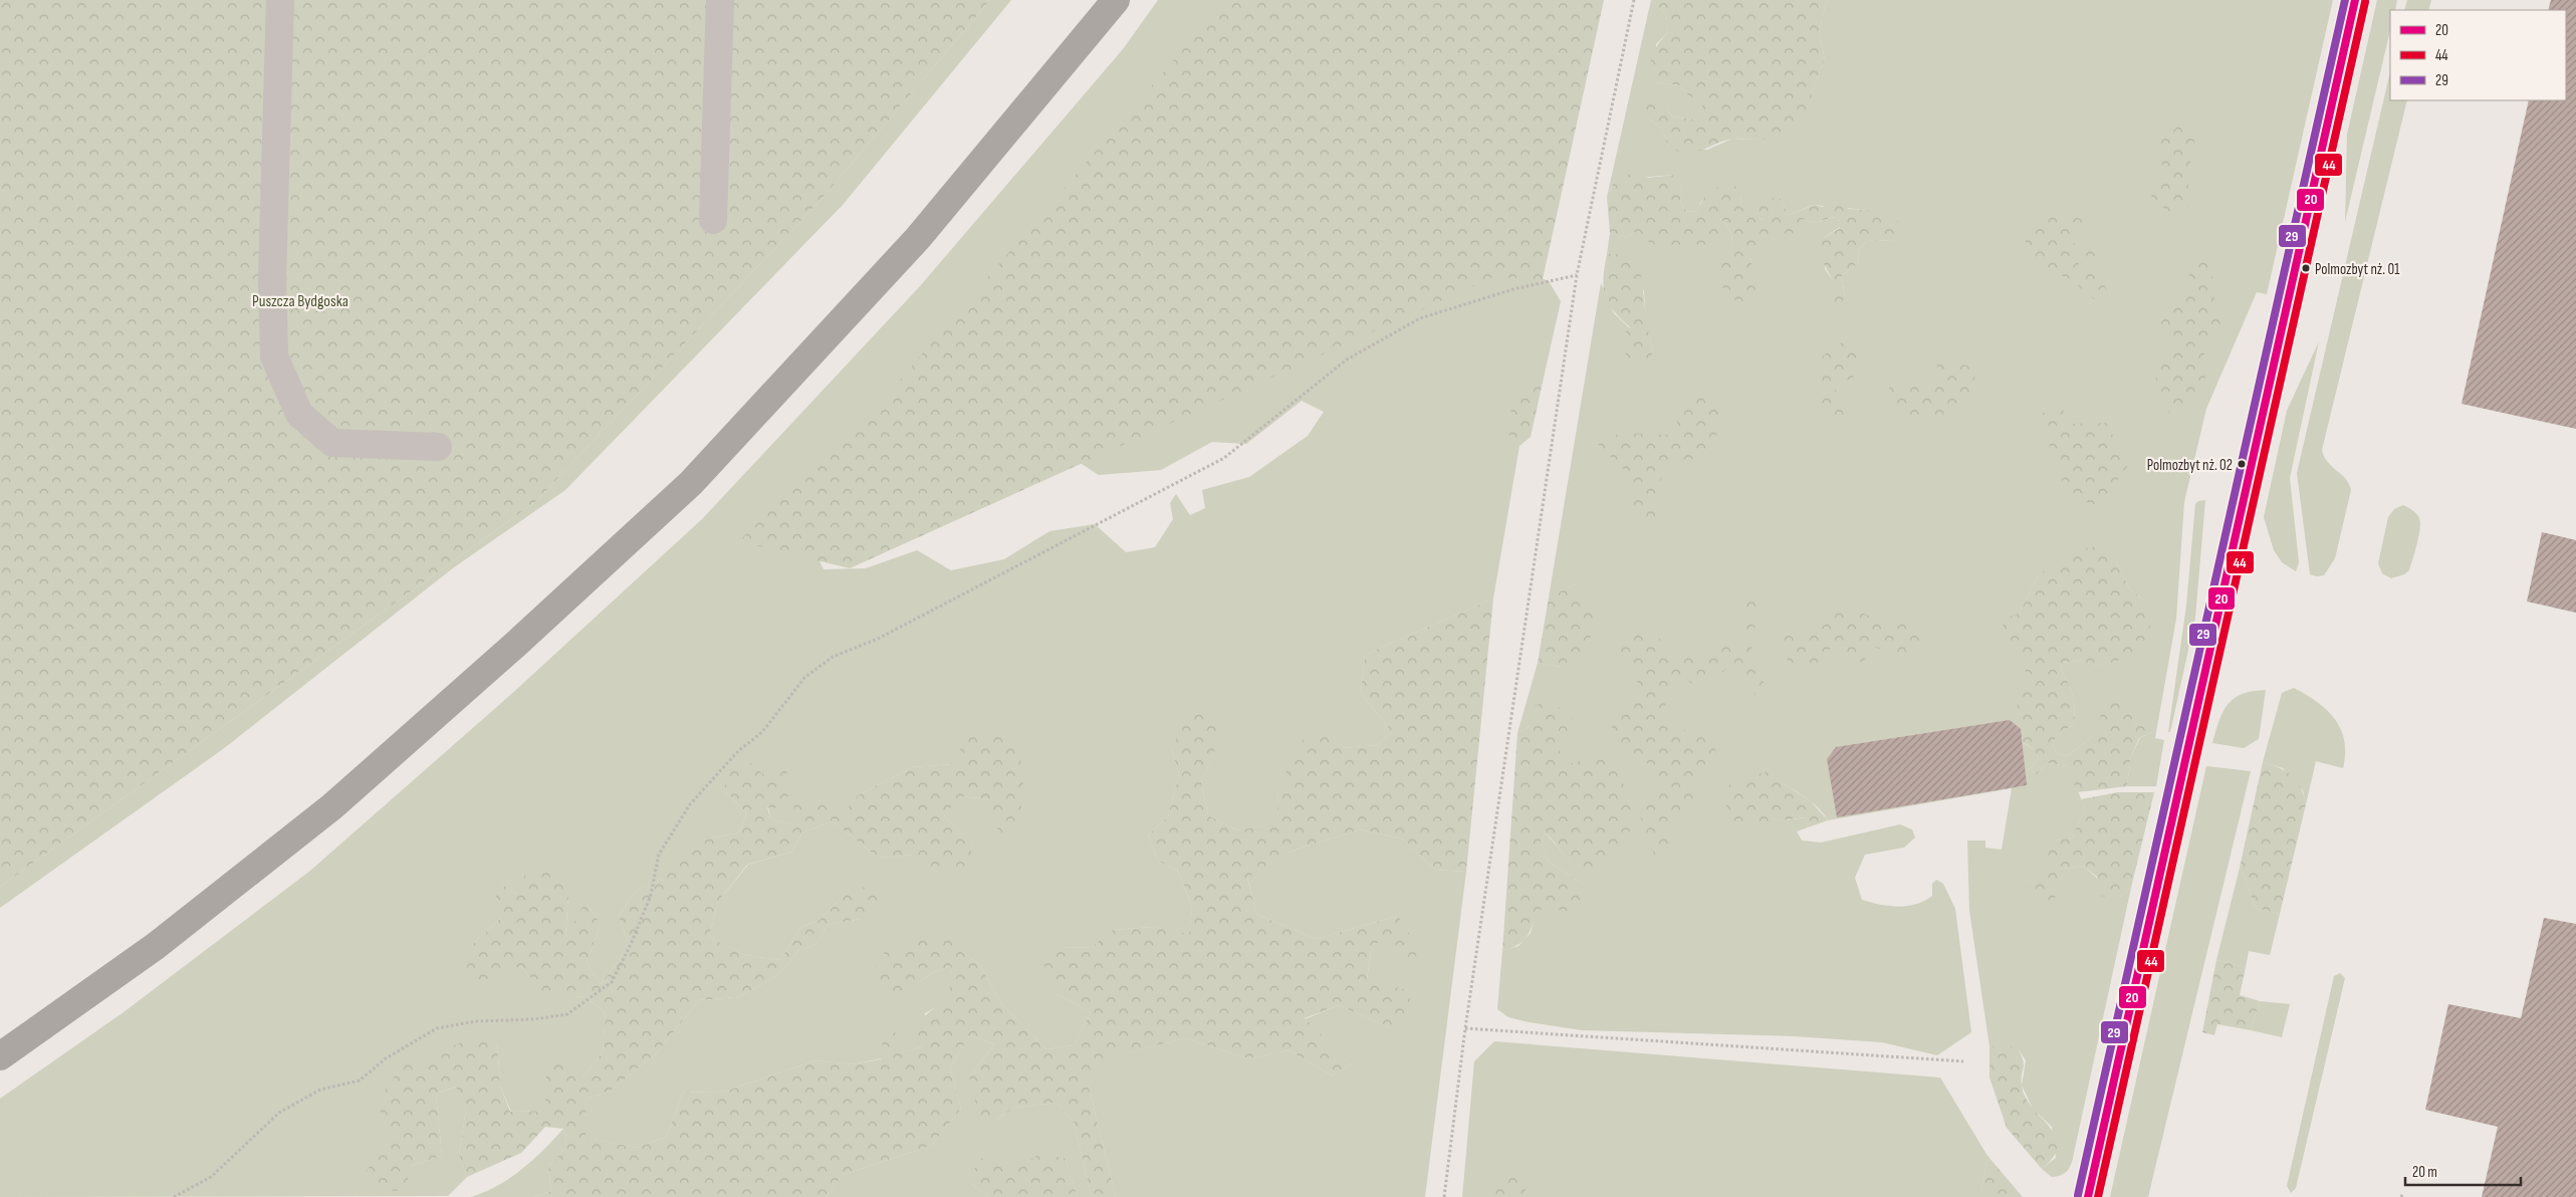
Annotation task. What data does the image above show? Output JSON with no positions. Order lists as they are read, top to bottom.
{
  "parks": ["Puszcza Bydgoska"],
  "places": ["Polmozbyt nż. 01", "Polmozbyt nż. 02"],
  "lines": ["transit line 20", "transit line 29", "transit line 44"],
  "legend": ["20", "44", "29"],
  "scale_bar": "20 m"
}
